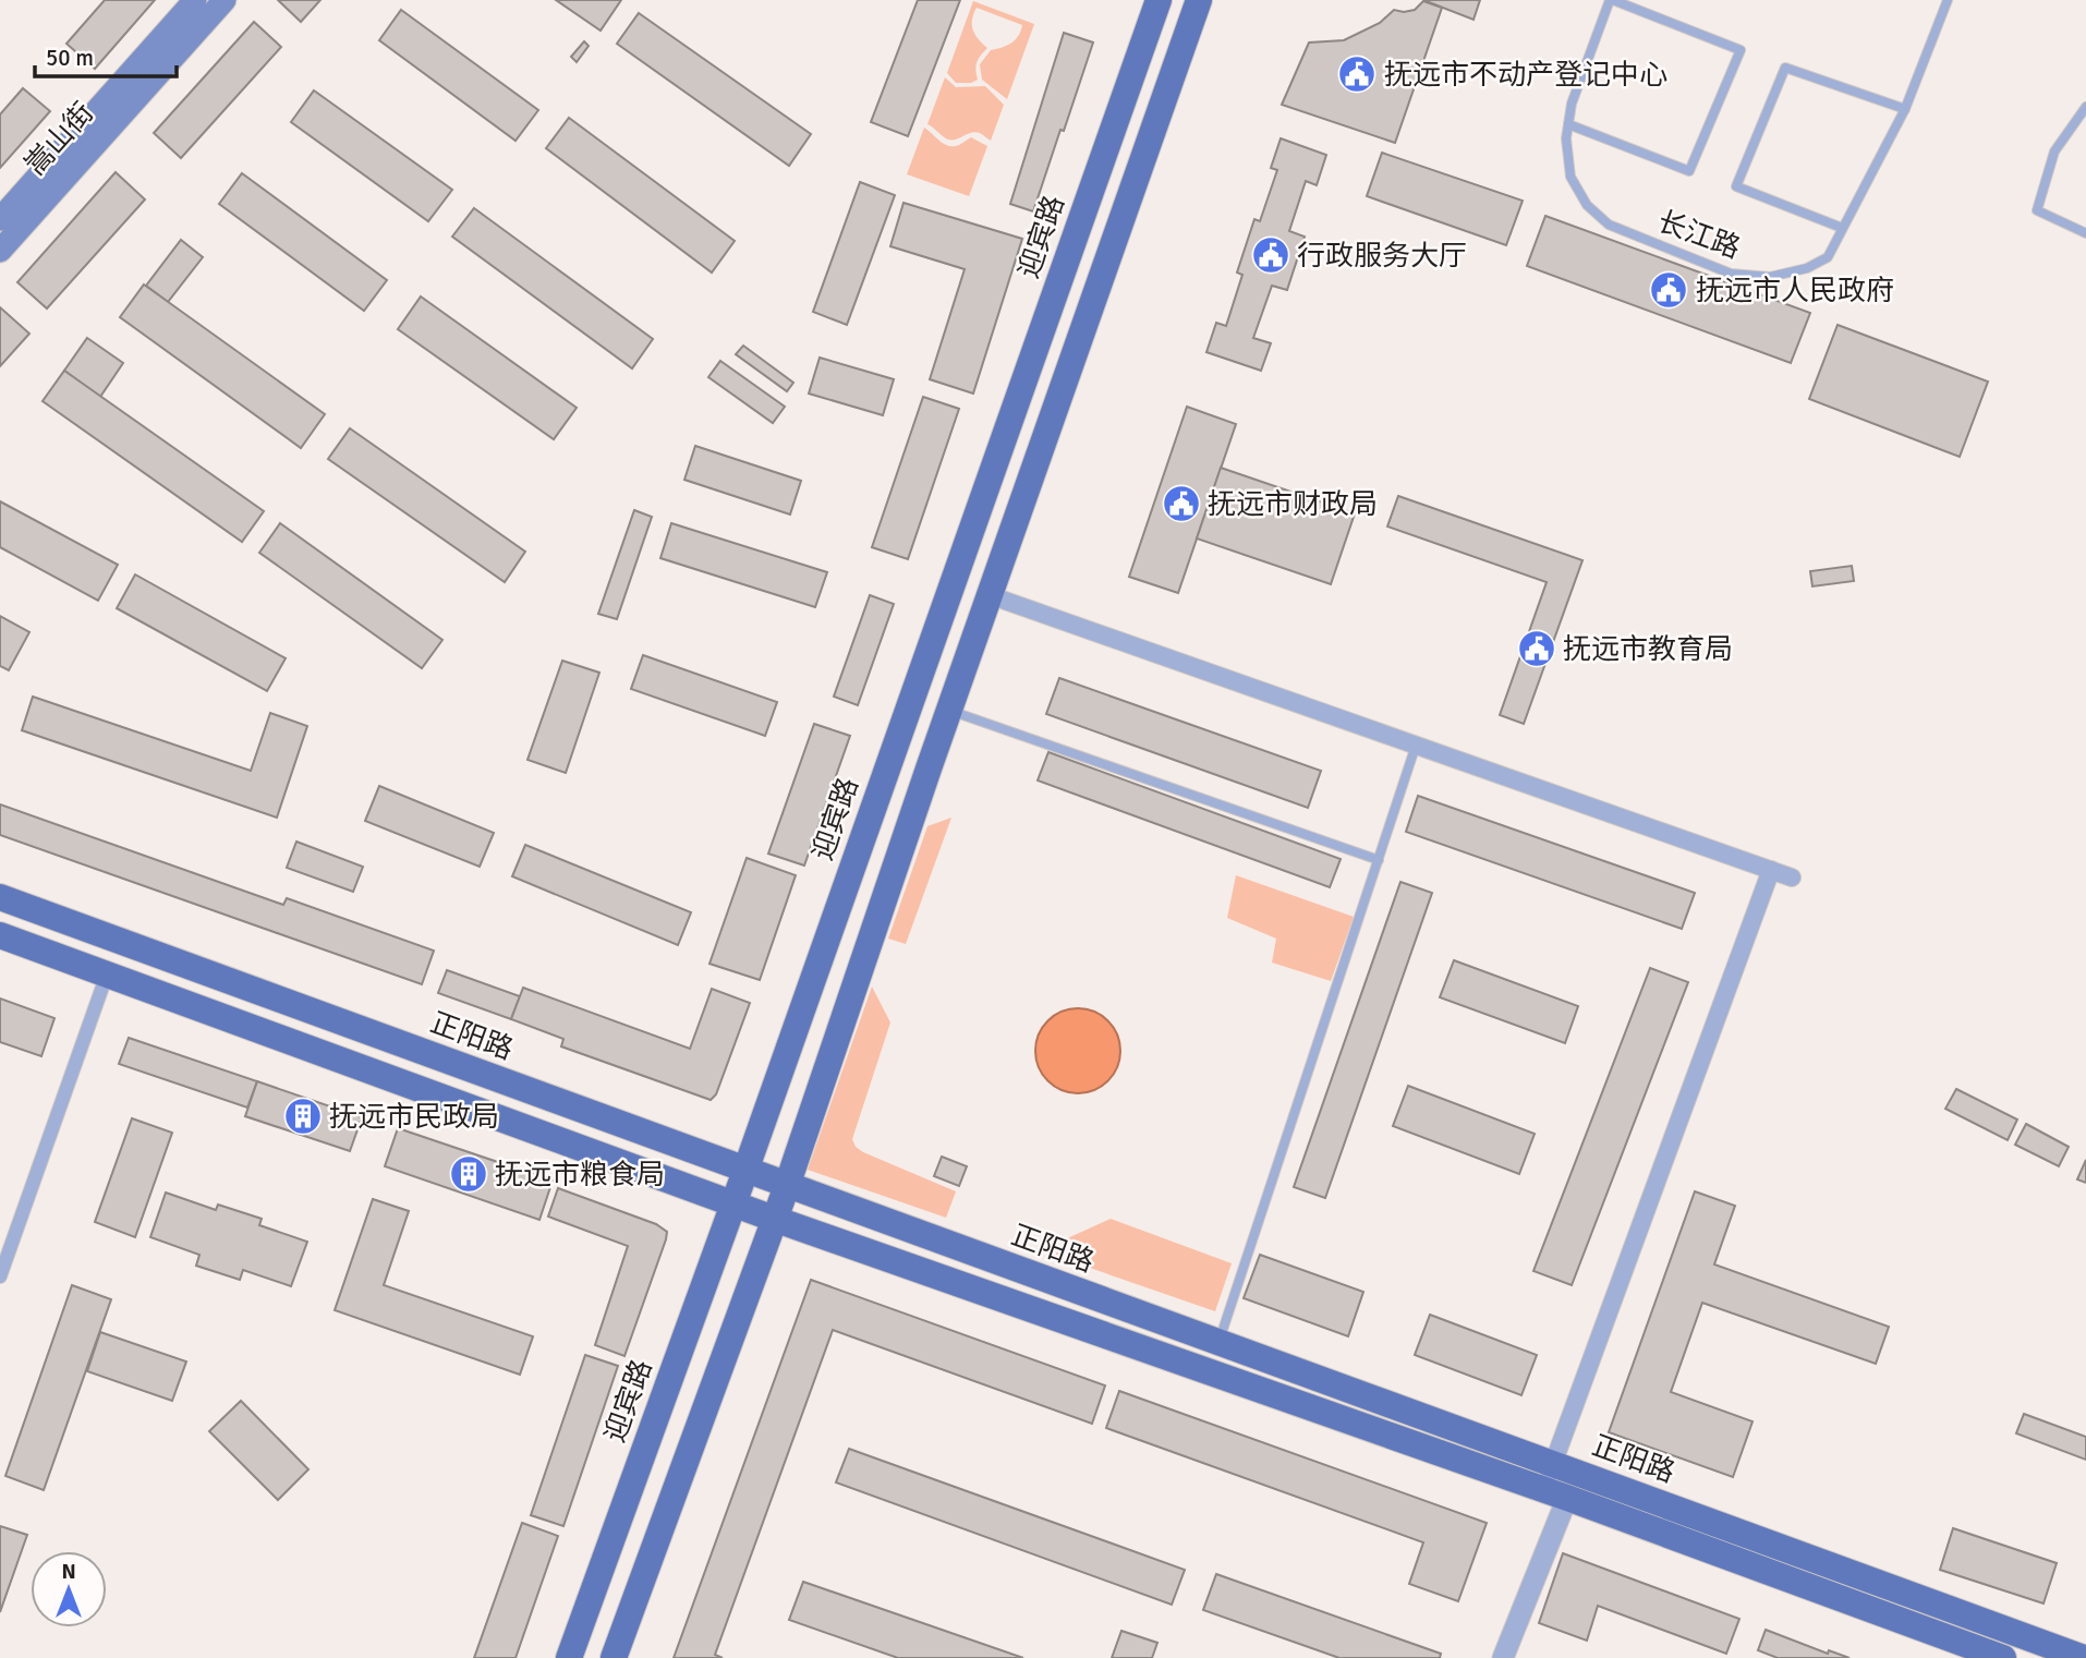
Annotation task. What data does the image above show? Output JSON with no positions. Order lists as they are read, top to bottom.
{
  "streets": {
    "main road": ["嵩山街", "迎宾路", "正阳路"],
    "lane": ["长江路"]
  },
  "crossings": [
    ["迎宾路", "正阳路"]
  ],
  "places": {
    "public building": [
      "抚远市不动产登记中心",
      "行政服务大厅",
      "抚远市人民政府",
      "抚远市财政局",
      "抚远市教育局"
    ],
    "building": ["抚远市民政局", "抚远市粮食局"]
  },
  "scale_bar": "50 m",
  "north": "top"
}
